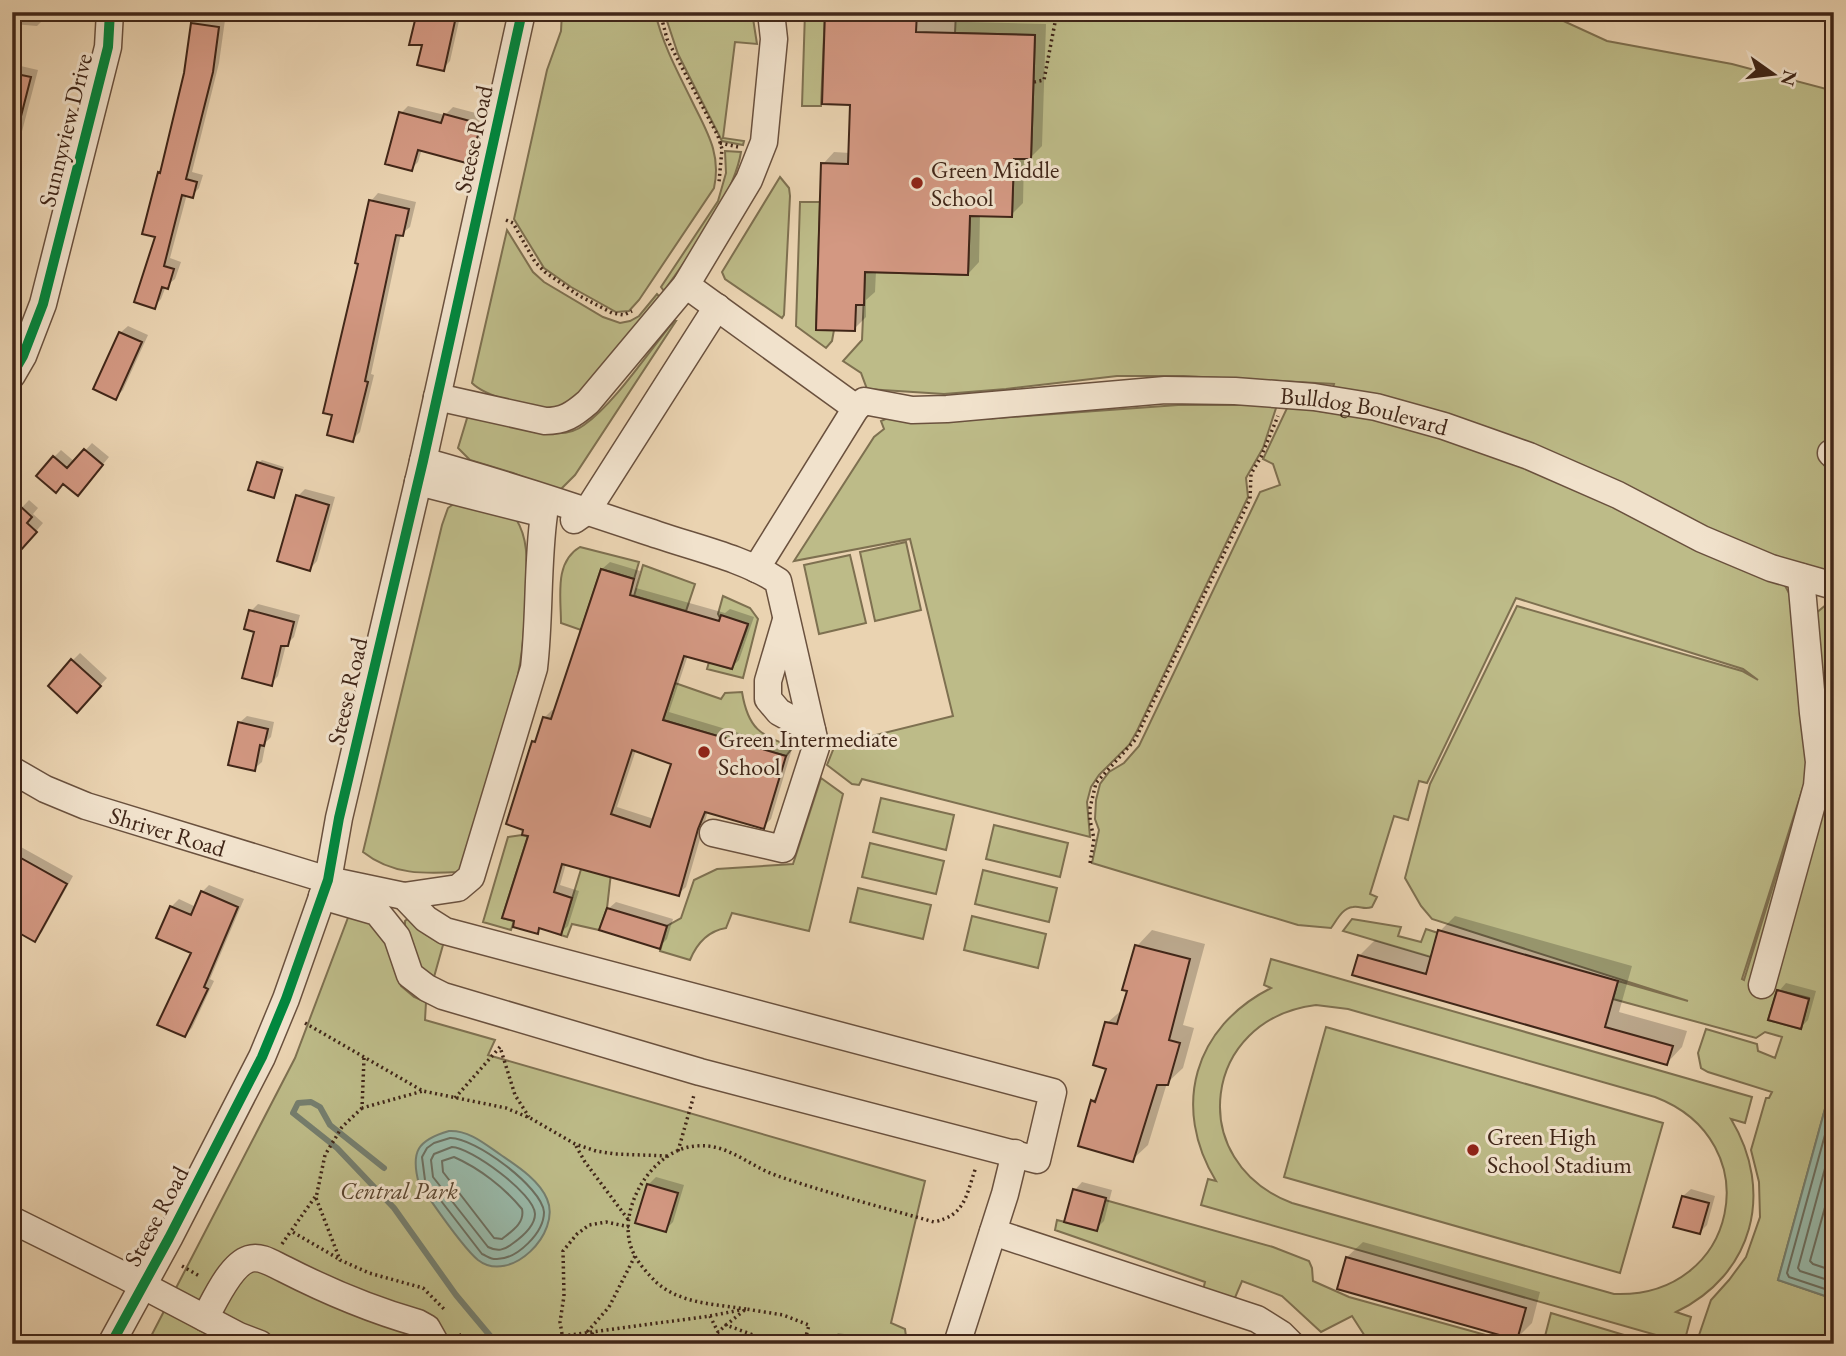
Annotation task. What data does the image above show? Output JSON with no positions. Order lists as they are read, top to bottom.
{
  "streets": {
    "street": [
      "Sunnyview Drive",
      "Steese Road",
      "Bulldog Boulevard",
      "Shriver Road"
    ]
  },
  "crossings": [
    ["Steese Road", "Shriver Road"]
  ],
  "parks": ["Central Park"],
  "places": ["Green Middle School", "Green Intermediate School", "Green High School Stadium"],
  "north": "right"
}
